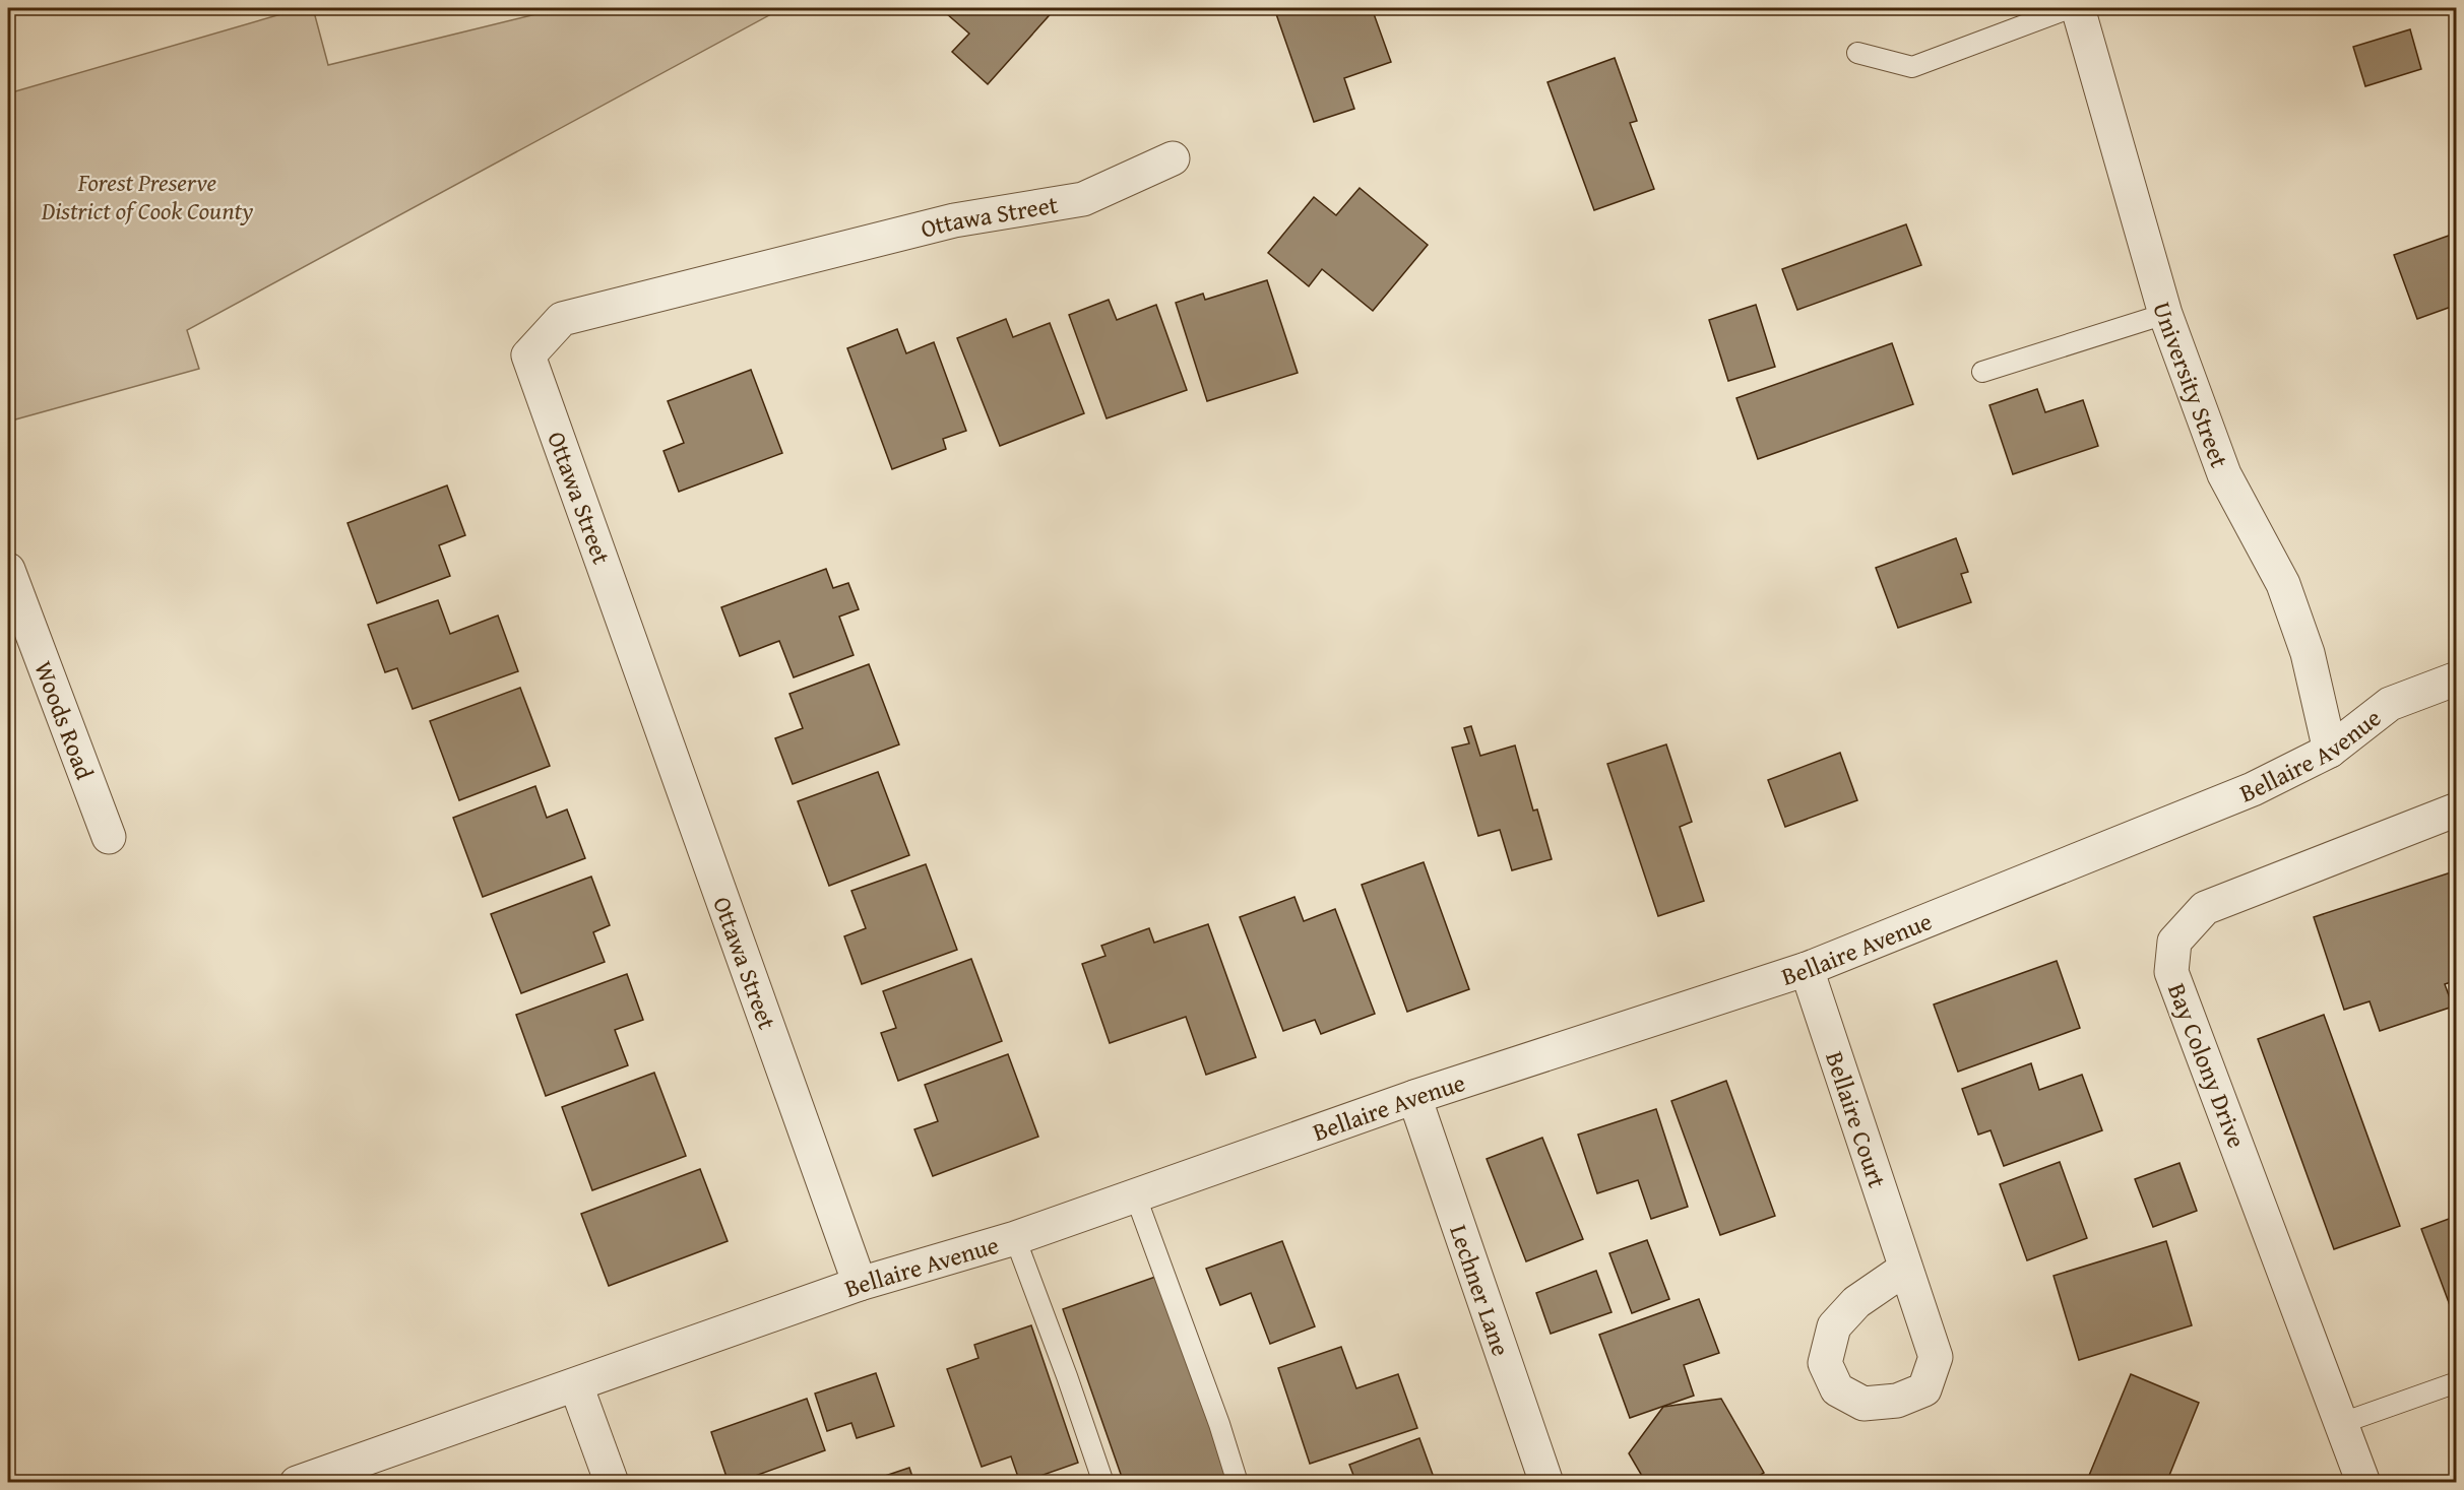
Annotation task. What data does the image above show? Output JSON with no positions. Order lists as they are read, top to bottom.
{
  "streets": {
    "street": [
      "Ottawa Street",
      "University Street",
      "Woods Road",
      "Bellaire Avenue",
      "Bay Colony Drive",
      "Bellaire Court",
      "Lechner Lane"
    ]
  },
  "crossings": [
    ["Ottawa Street", "Bellaire Avenue"],
    ["University Street", "Bellaire Avenue"],
    ["Bellaire Avenue", "Bellaire Court"],
    ["Bellaire Avenue", "Lechner Lane"]
  ],
  "parks": ["Forest Preserve District of Cook County"]
}
